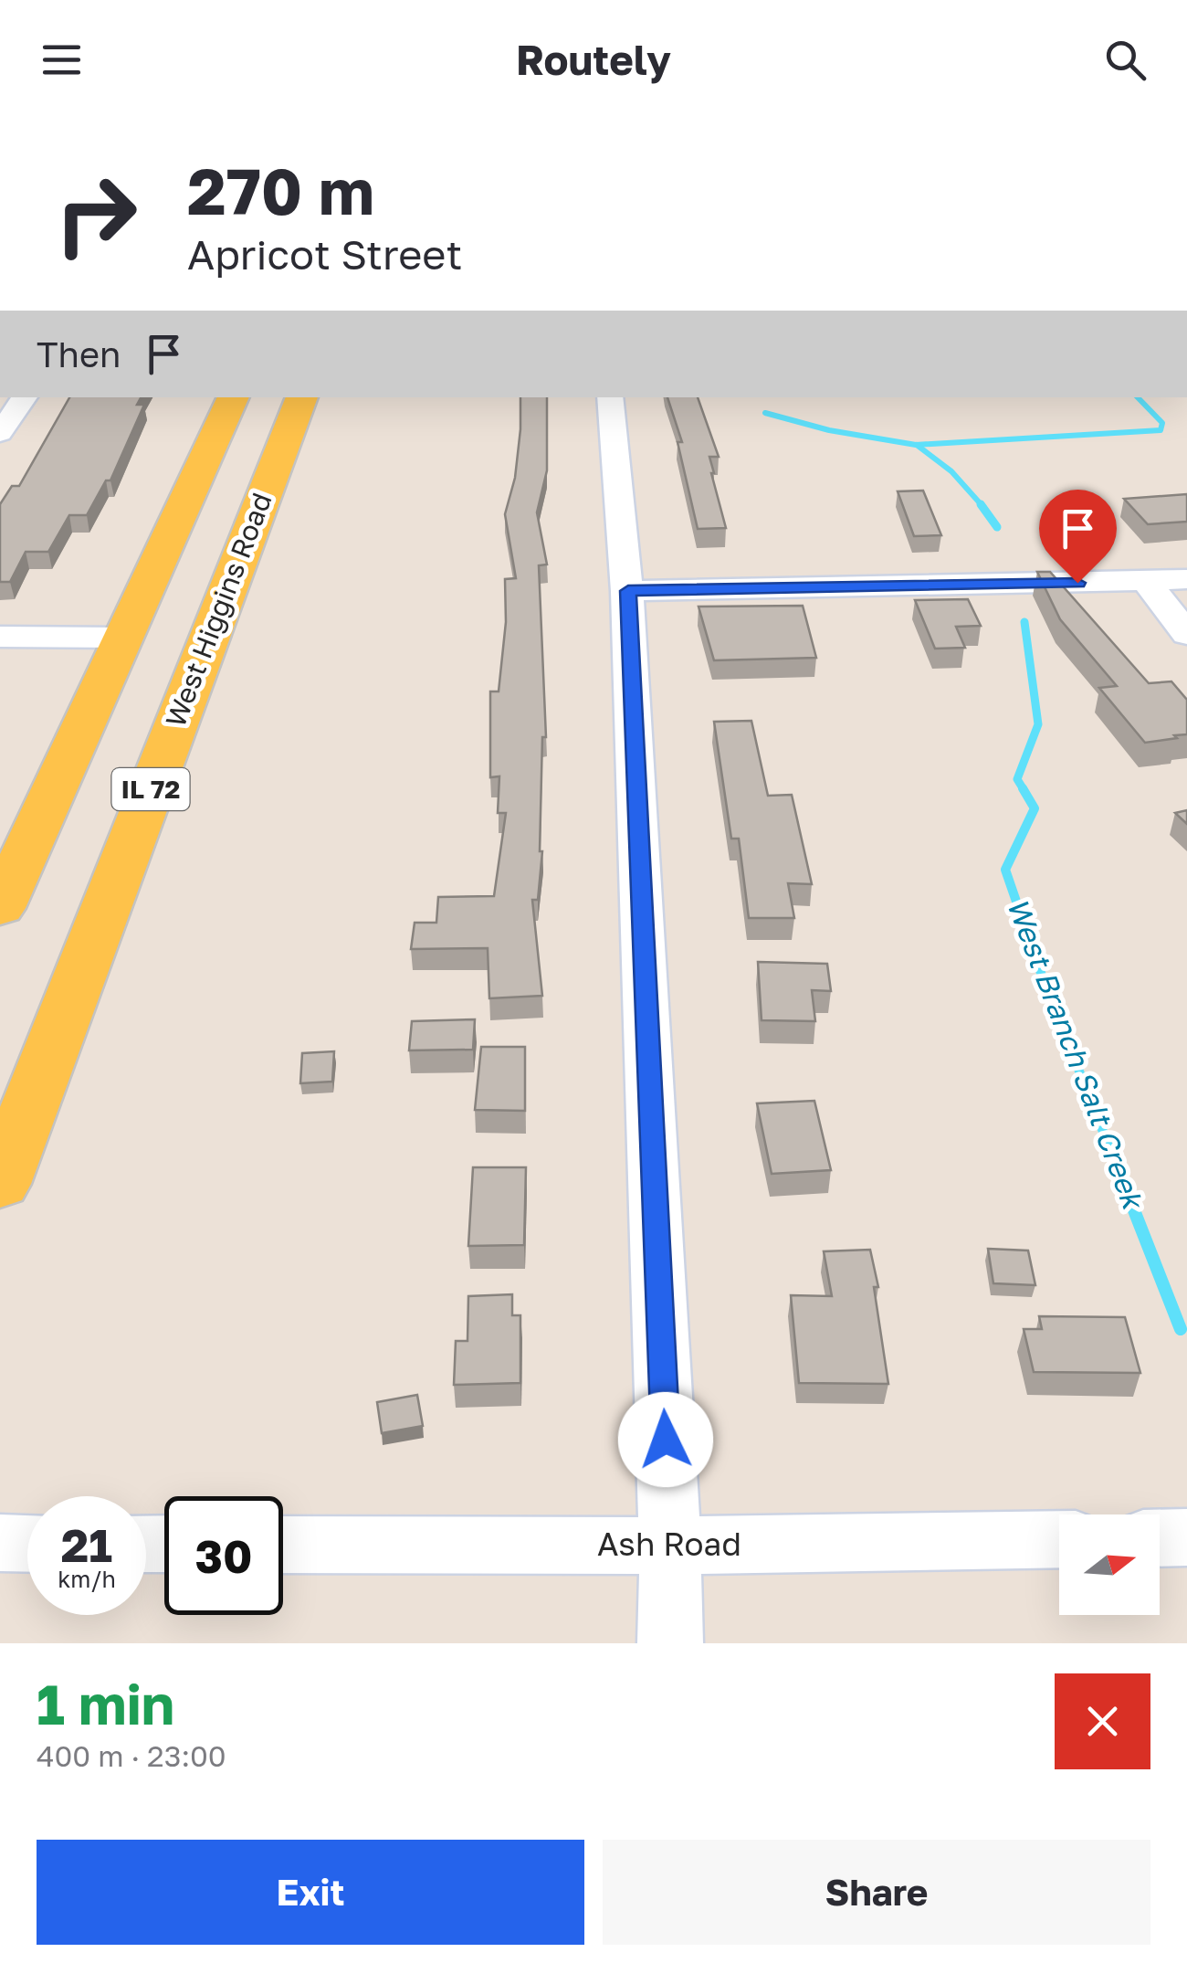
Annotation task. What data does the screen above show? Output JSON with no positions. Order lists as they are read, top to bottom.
{
  "streets": {
    "main road": ["West Higgins Road", "IL 72"],
    "street": ["Ash Road"]
  },
  "water": ["West Branch Salt Creek"],
  "north": "right",
  "page": {
    "header": "Routely",
    "turn": ["270 m", "Apricot Street"],
    "then": "Then",
    "speed": "21 km/h",
    "limit": "30",
    "heading": ["1 min", "400 m · 23:00"],
    "buttons": ["Exit", "Share"]
  }
}
